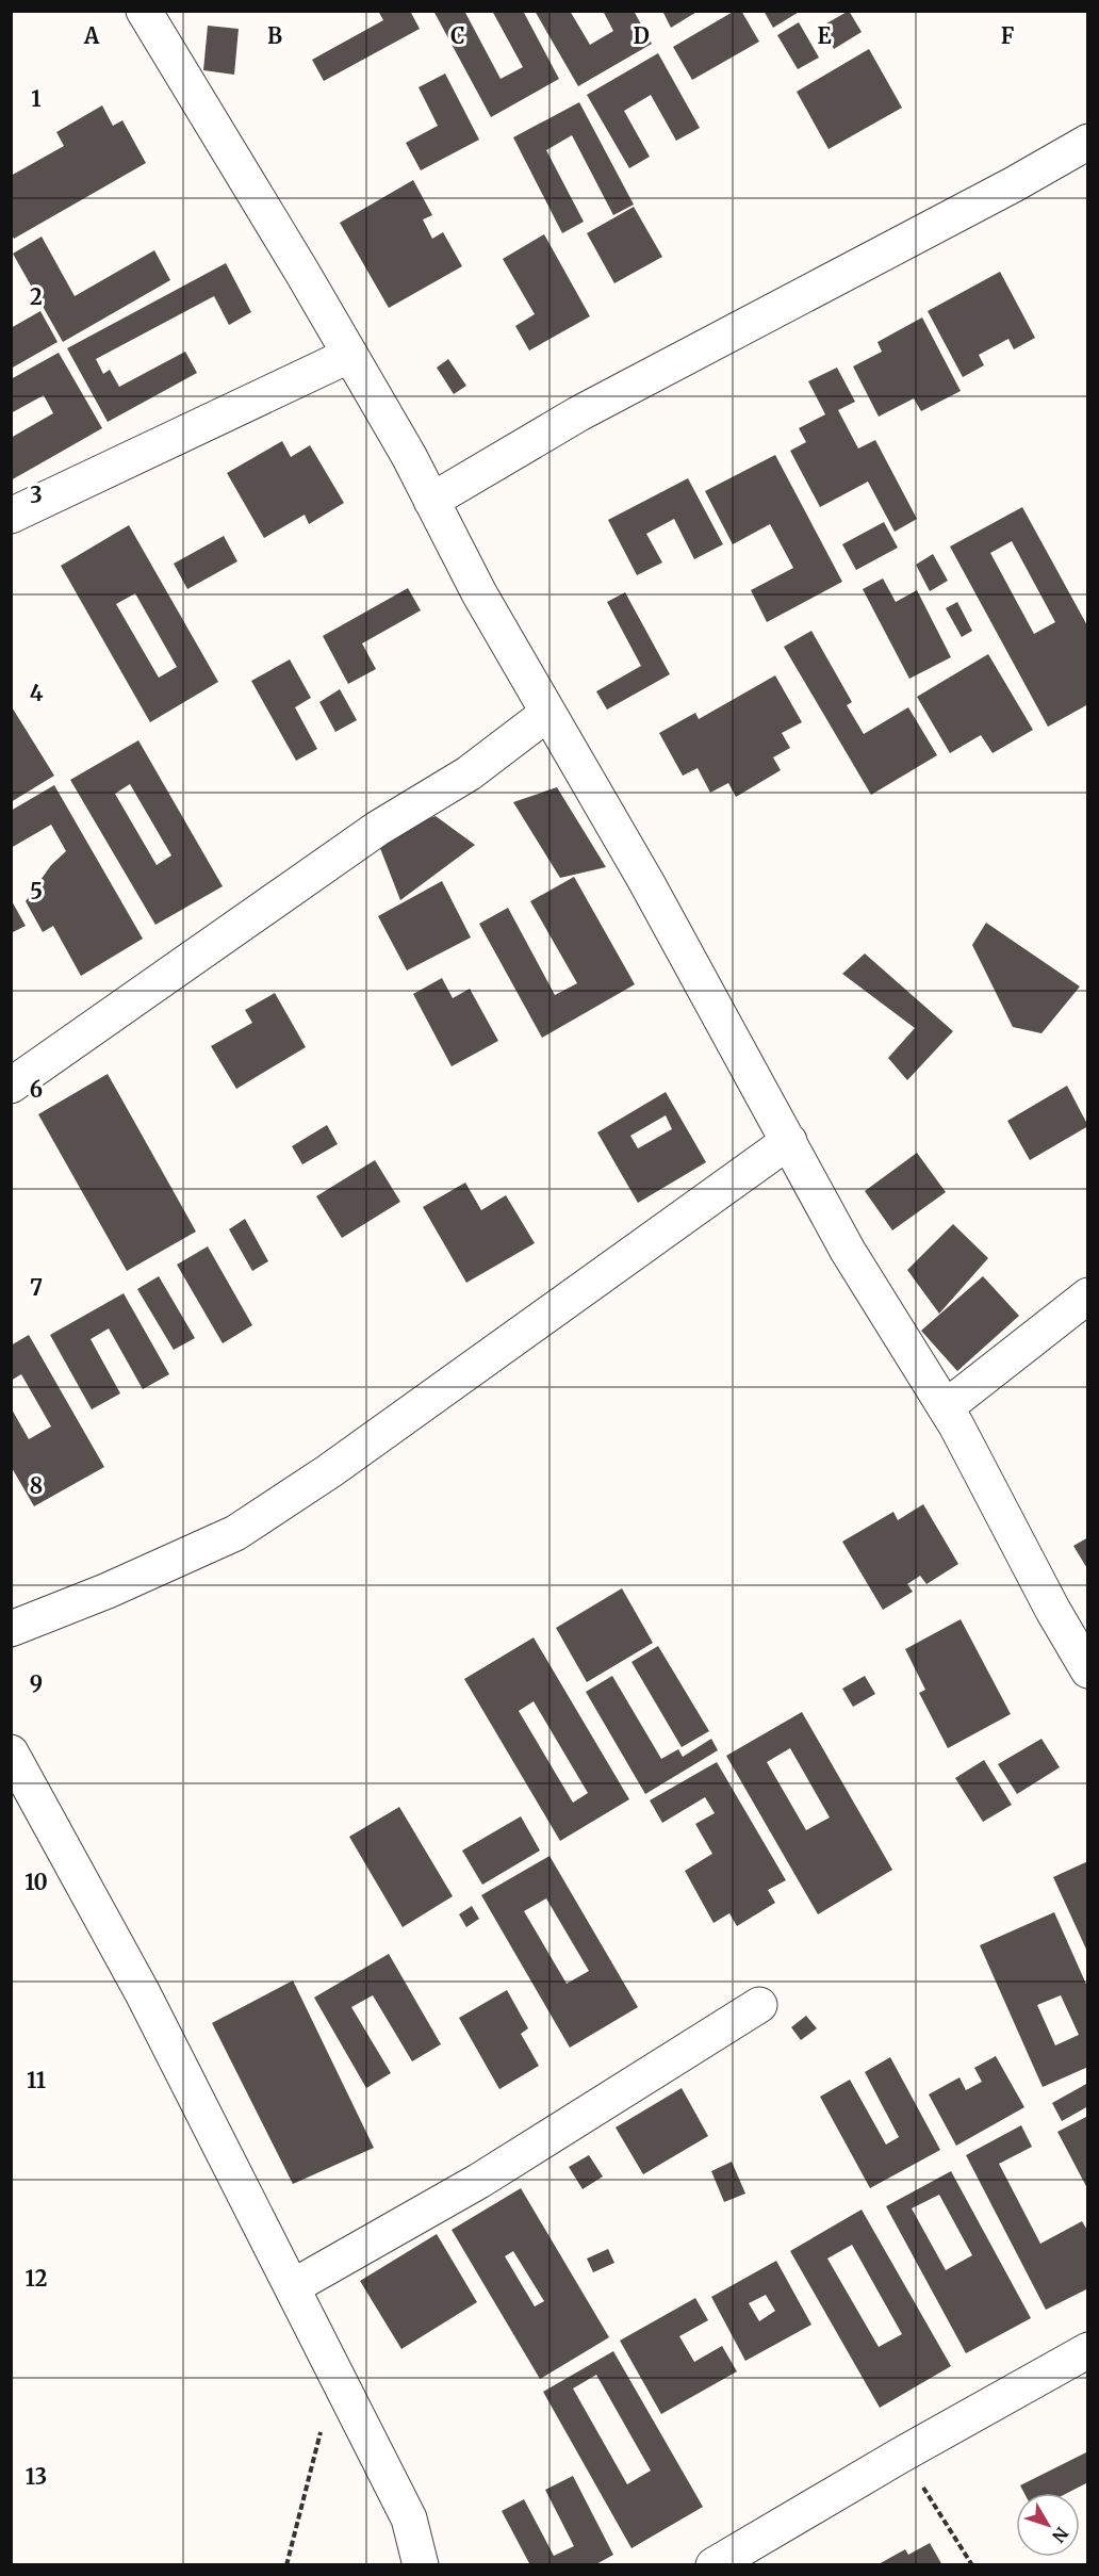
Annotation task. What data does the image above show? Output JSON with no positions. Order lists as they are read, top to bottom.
{
  "north": "bottom right",
  "grid": {
    "columns": [
      "A",
      "B",
      "C",
      "D",
      "E",
      "F"
    ],
    "rows": [
      "1",
      "2",
      "3",
      "4",
      "5",
      "6",
      "7",
      "8",
      "9",
      "10",
      "11",
      "12",
      "13"
    ]
  }
}
